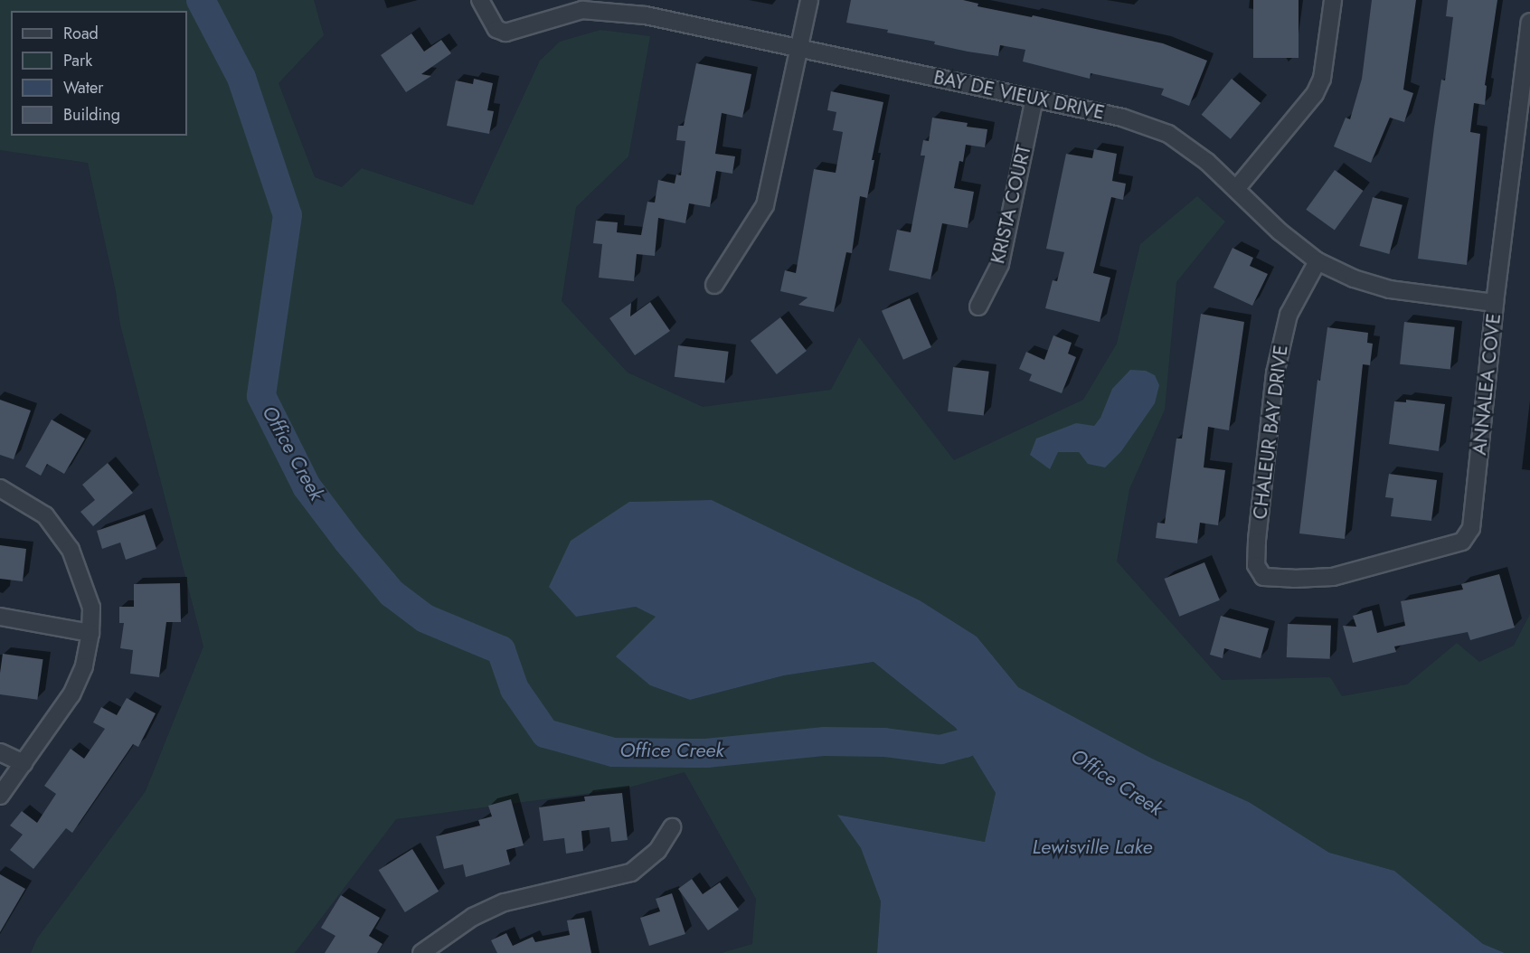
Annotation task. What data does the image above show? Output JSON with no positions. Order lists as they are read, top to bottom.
{
  "streets": {
    "street": [
      "BAY DE VIEUX DRIVE",
      "KRISTA COURT",
      "ANNALEA COVE",
      "CHALEUR BAY DRIVE"
    ]
  },
  "crossings": [
    ["BAY DE VIEUX DRIVE", "KRISTA COURT"],
    ["BAY DE VIEUX DRIVE", "ANNALEA COVE"],
    ["BAY DE VIEUX DRIVE", "CHALEUR BAY DRIVE"],
    ["ANNALEA COVE", "CHALEUR BAY DRIVE"]
  ],
  "water": ["Office Creek", "Lewisville Lake"],
  "legend": [
    "Road",
    "Park",
    "Water",
    "Building"
  ]
}
